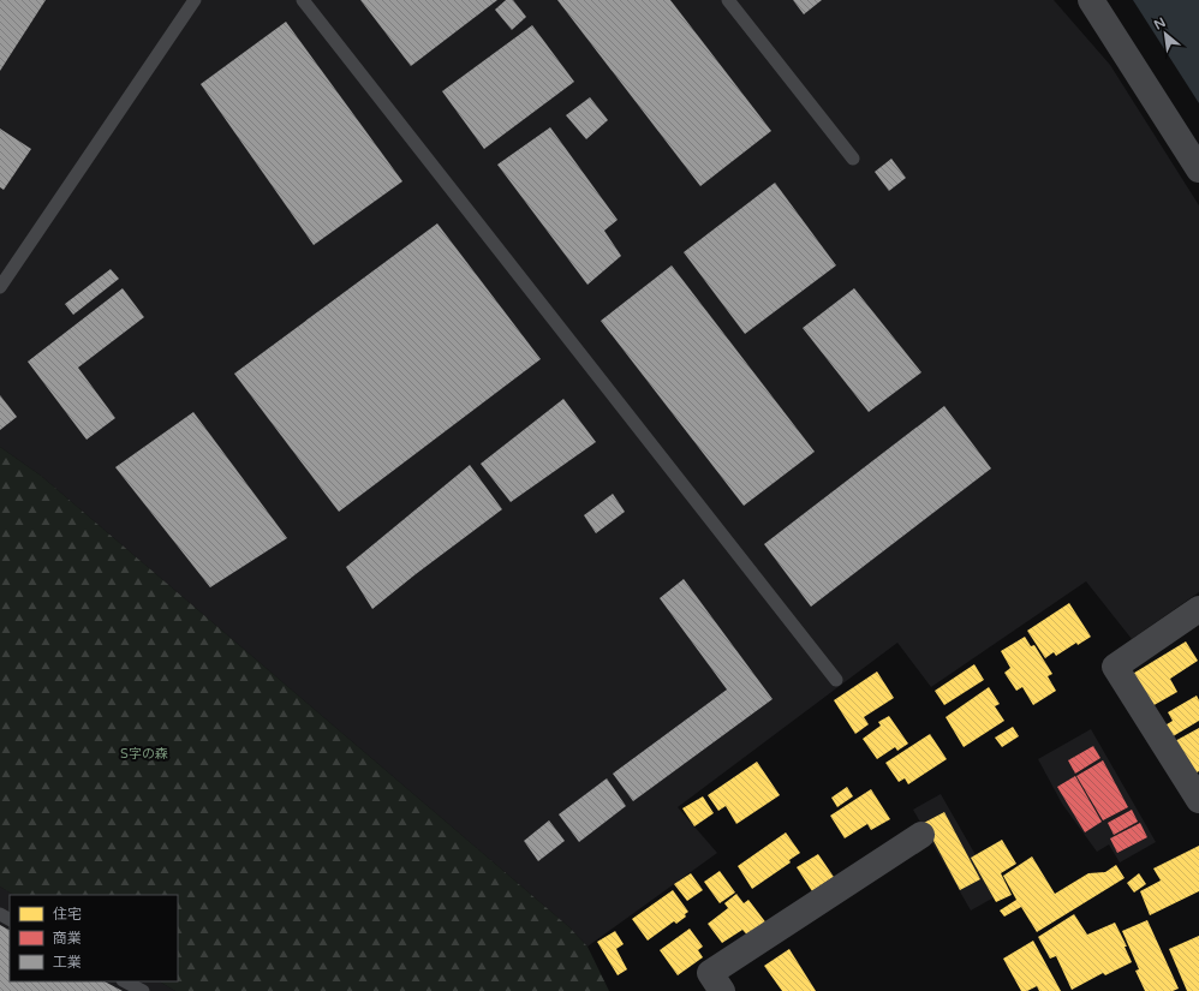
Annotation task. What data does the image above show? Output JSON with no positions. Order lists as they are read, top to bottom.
{
  "parks": ["S字の森"],
  "legend": ["住宅", "商業", "工業"],
  "north": "top left"
}
